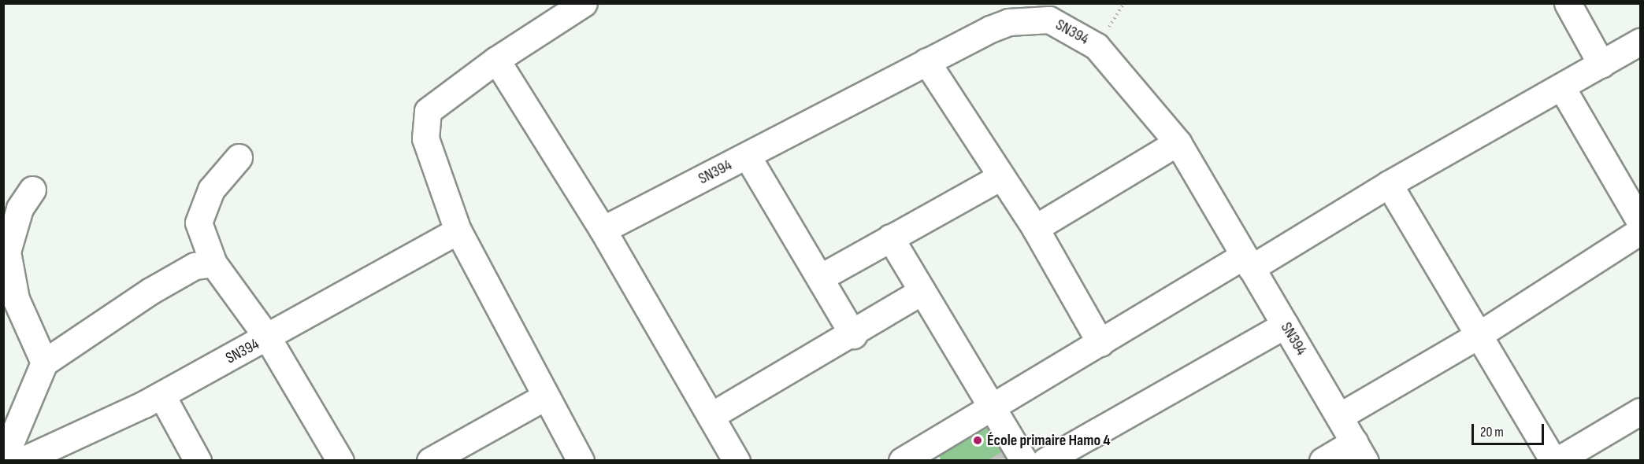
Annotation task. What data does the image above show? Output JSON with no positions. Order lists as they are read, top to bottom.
{
  "streets": {
    "street": ["SN394"]
  },
  "places": ["École primaire Hamo 4"],
  "scale_bar": "20 m"
}
